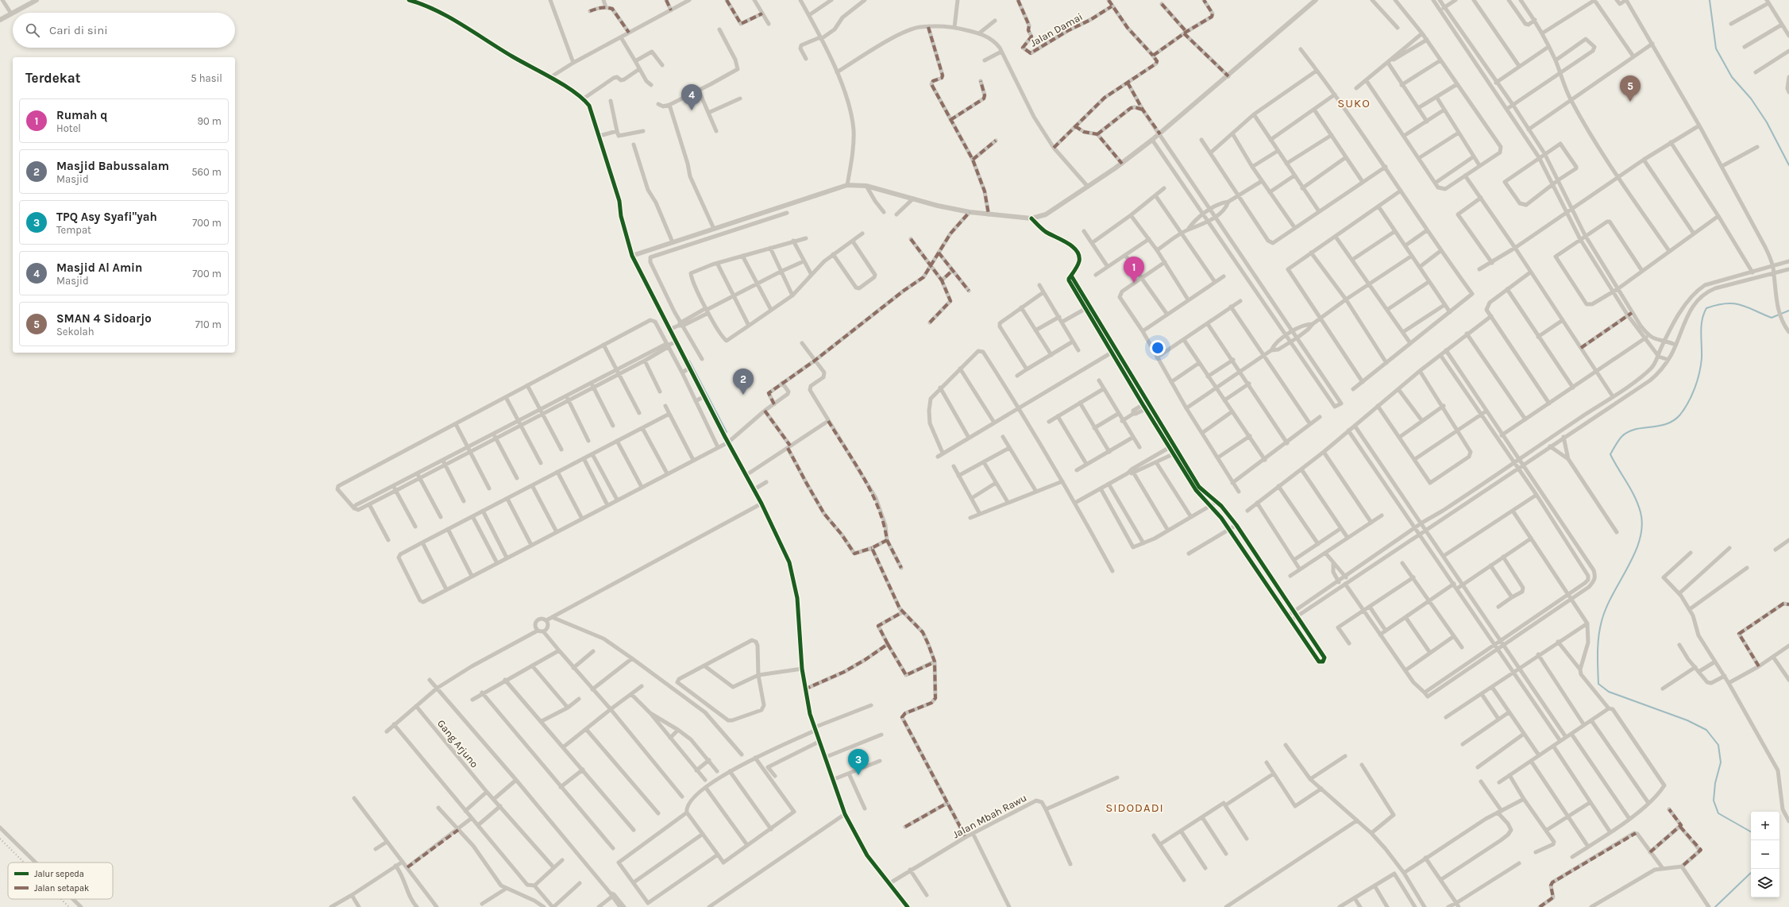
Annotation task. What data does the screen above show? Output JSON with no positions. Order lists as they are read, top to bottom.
{
  "streets": {
    "street": ["Jalan Damai", "Gang Arjuno", "Jalan Mbah Rawu"]
  },
  "districts": ["SUKO", "SIDODADI"],
  "legend": ["Jalur sepeda", "Jalan setapak"],
  "page": {
    "search": "Cari di sini",
    "heading": ["Terdekat", "5 hasil"],
    "pins": [
      "5",
      "4",
      "1",
      "2",
      "3"
    ],
    "list": [
      {
        "mark": "1",
        "name": "Rumah q",
        "note": "Hotel",
        "value": "90 m"
      },
      {
        "mark": "2",
        "name": "Masjid Babussalam",
        "note": "Masjid",
        "value": "560 m"
      },
      {
        "mark": "3",
        "name": "TPQ Asy Syafi\"yah",
        "note": "Tempat",
        "value": "700 m"
      },
      {
        "mark": "4",
        "name": "Masjid Al Amin",
        "note": "Masjid",
        "value": "700 m"
      },
      {
        "mark": "5",
        "name": "SMAN 4 Sidoarjo",
        "note": "Sekolah",
        "value": "710 m"
      }
    ],
    "map_buttons": ["+", "−"]
  }
}
